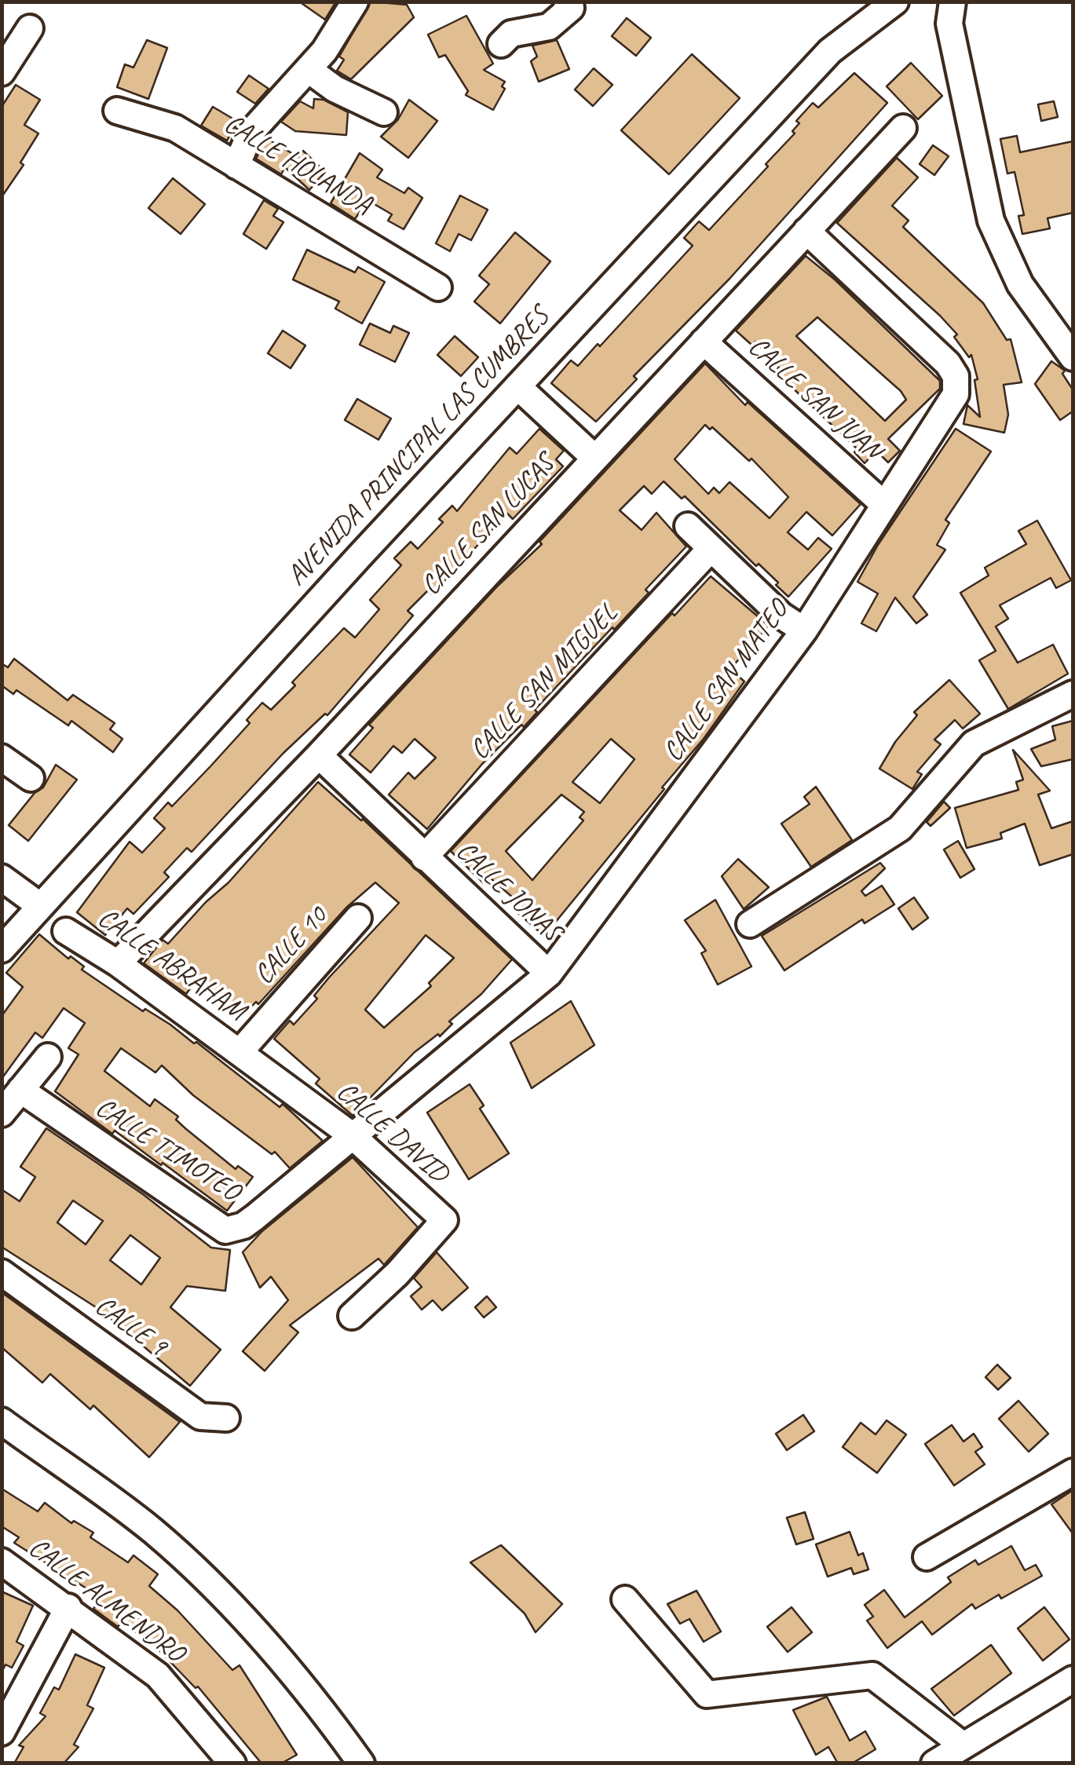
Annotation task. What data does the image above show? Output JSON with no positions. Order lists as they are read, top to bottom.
{
  "streets": {
    "street": [
      "CALLE HOLANDA",
      "CALLE SAN JUAN",
      "AVENIDA PRINCIPAL LAS CUMBRES",
      "CALLE SAN LUCAS",
      "CALLE SAN MATEO",
      "CALLE SAN MIGUEL",
      "CALLE JONAS",
      "CALLE 10",
      "CALLE ABRAHAM",
      "CALLE DAVID",
      "CALLE TIMOTEO",
      "CALLE 9",
      "CALLE ALMENDRO"
    ]
  },
  "crossings": [
    ["CALLE SAN JUAN", "CALLE SAN LUCAS"],
    ["CALLE SAN JUAN", "CALLE SAN MATEO"],
    ["CALLE SAN LUCAS", "CALLE SAN MATEO"],
    ["CALLE SAN LUCAS", "CALLE ABRAHAM"],
    ["CALLE SAN MATEO", "CALLE JONAS"],
    ["CALLE SAN MATEO", "CALLE DAVID"],
    ["CALLE SAN MATEO", "CALLE TIMOTEO"],
    ["CALLE SAN MIGUEL", "CALLE JONAS"],
    ["CALLE 10", "CALLE ABRAHAM"],
    ["CALLE 10", "CALLE DAVID"],
    ["CALLE ABRAHAM", "CALLE DAVID"],
    ["CALLE DAVID", "CALLE TIMOTEO"]
  ]
}
